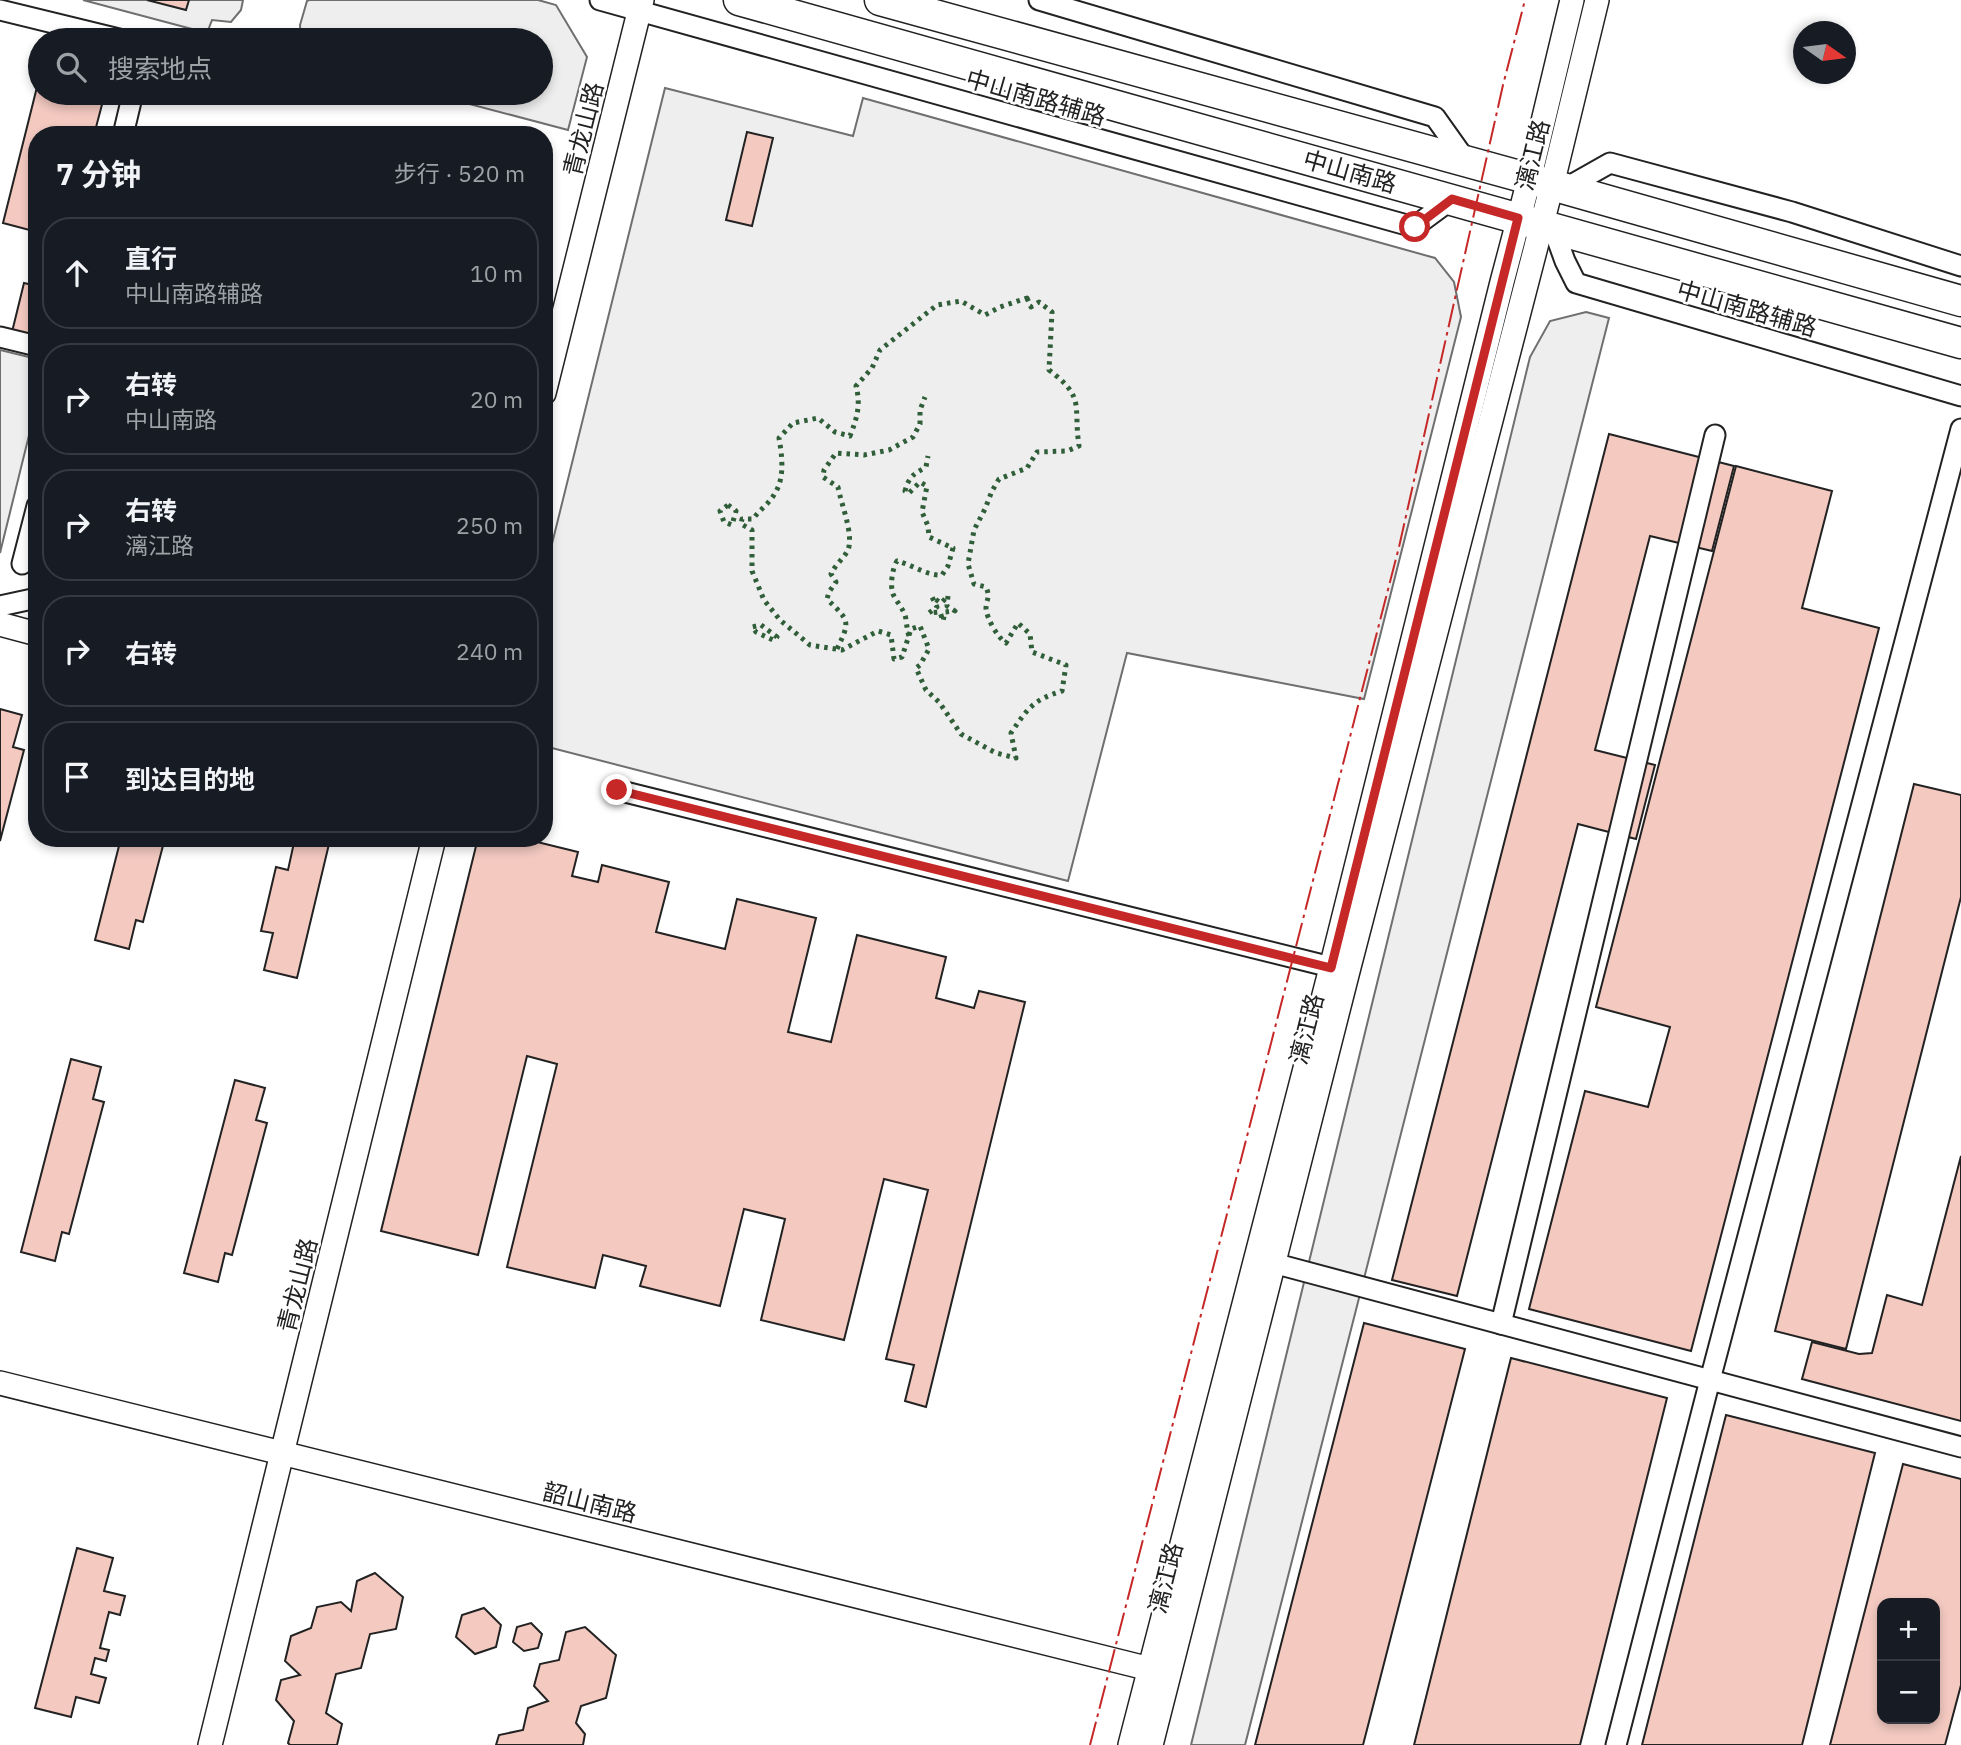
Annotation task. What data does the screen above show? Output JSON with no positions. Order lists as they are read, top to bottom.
{
  "streets": {
    "main road": ["中山南路"],
    "street": [
      "中山南路辅路",
      "青龙山路",
      "漓江路",
      "韶山南路"
    ]
  },
  "crossings": [
    ["中山南路辅路", "青龙山路"],
    ["中山南路辅路", "漓江路"],
    ["中山南路辅路", "中山南路"],
    ["青龙山路", "韶山南路"],
    ["漓江路", "中山南路"],
    ["漓江路", "韶山南路"]
  ],
  "north": "right",
  "page": {
    "search": "搜索地点",
    "heading": ["7 分钟", "步行 · 520 m"],
    "list": [
      ["直行", "中山南路辅路", "10 m"],
      ["右转", "中山南路", "20 m"],
      ["右转", "漓江路", "250 m"],
      ["右转", "240 m"],
      "到达目的地"
    ],
    "map_buttons": ["+", "−"]
  }
}
